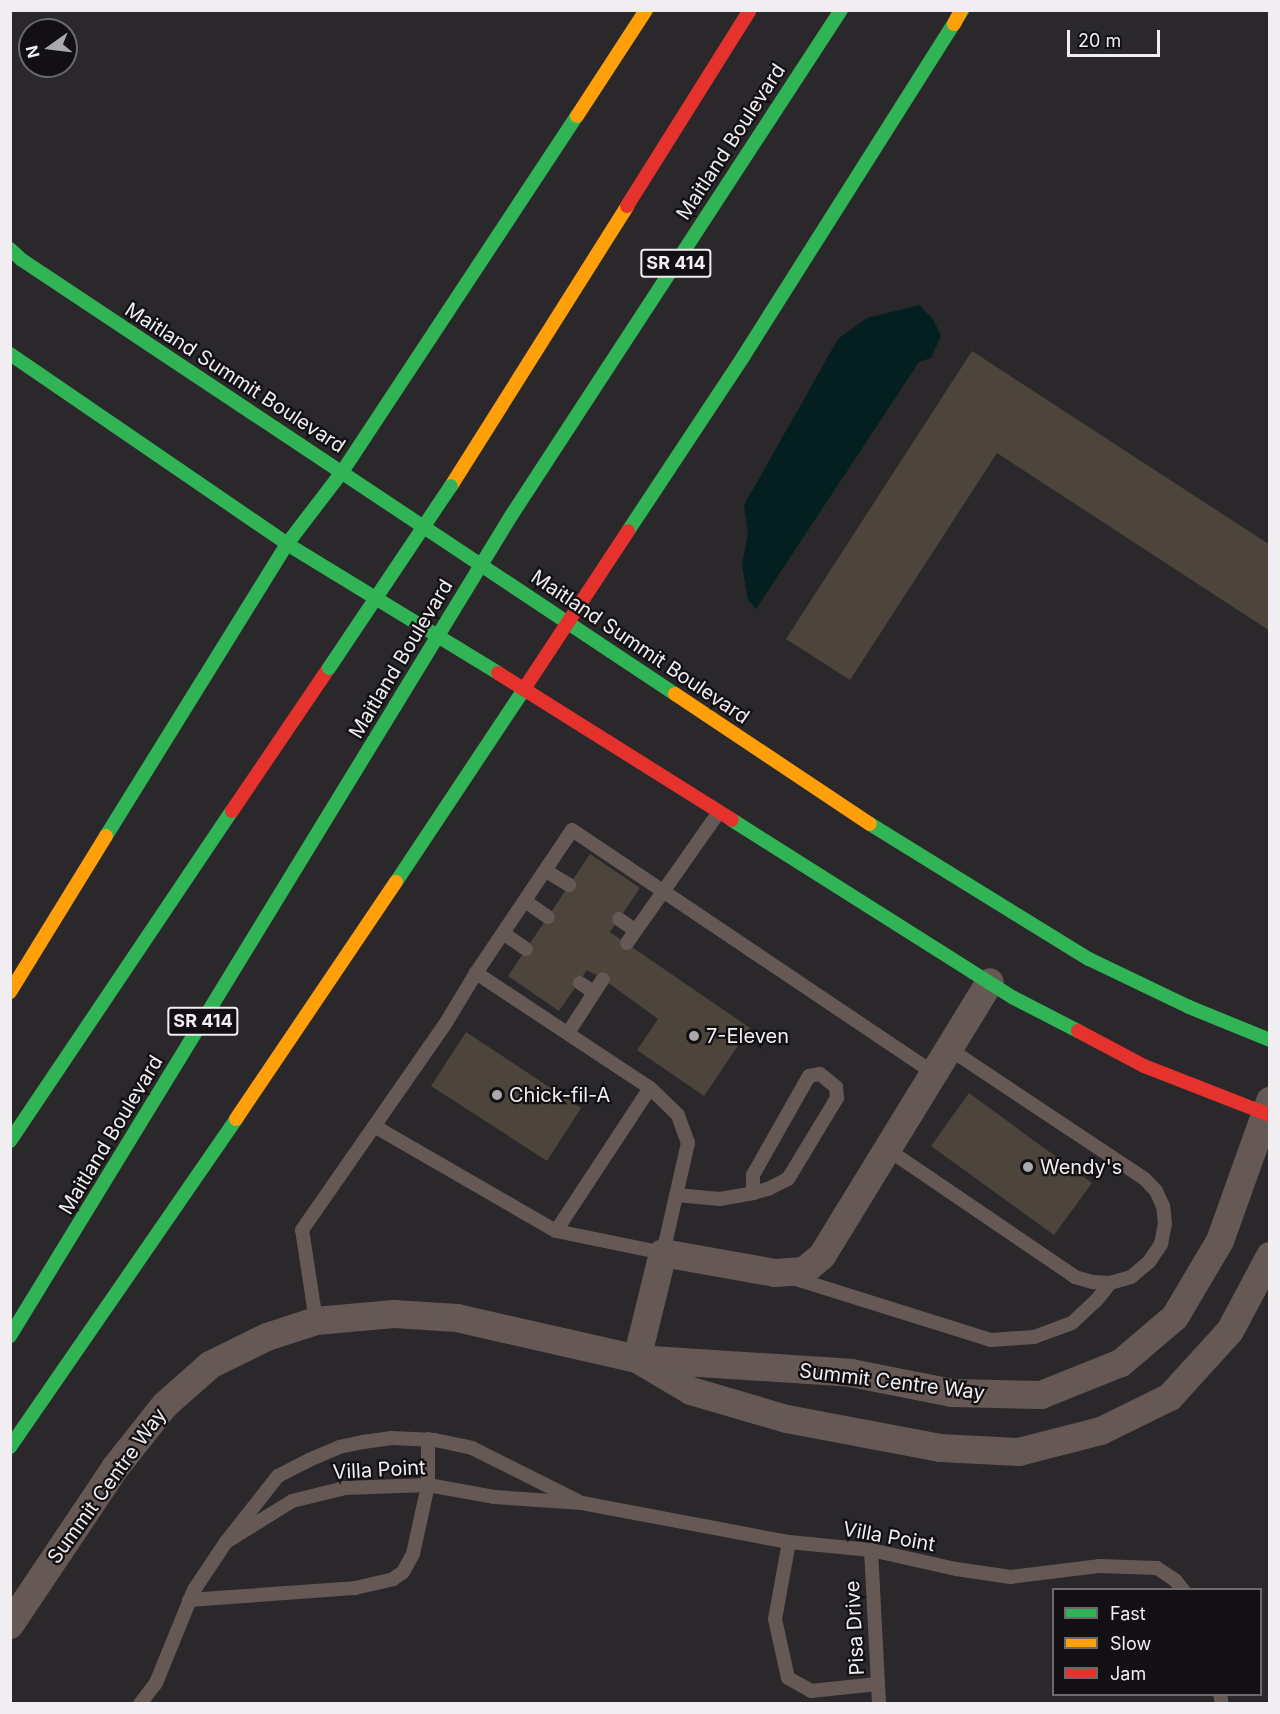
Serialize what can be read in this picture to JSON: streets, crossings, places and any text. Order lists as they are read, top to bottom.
{
  "streets": {
    "main road": ["Maitland Boulevard", "SR 414", "Maitland Summit Boulevard"],
    "street": ["Summit Centre Way"],
    "lane": ["Villa Point", "Pisa Drive"]
  },
  "crossings": [
    ["Villa Point", "Pisa Drive"]
  ],
  "places": ["7-Eleven", "Chick-fil-A", "Wendy's"],
  "legend": ["Fast", "Slow", "Jam"],
  "scale_bar": "20 m",
  "north": "left"
}
